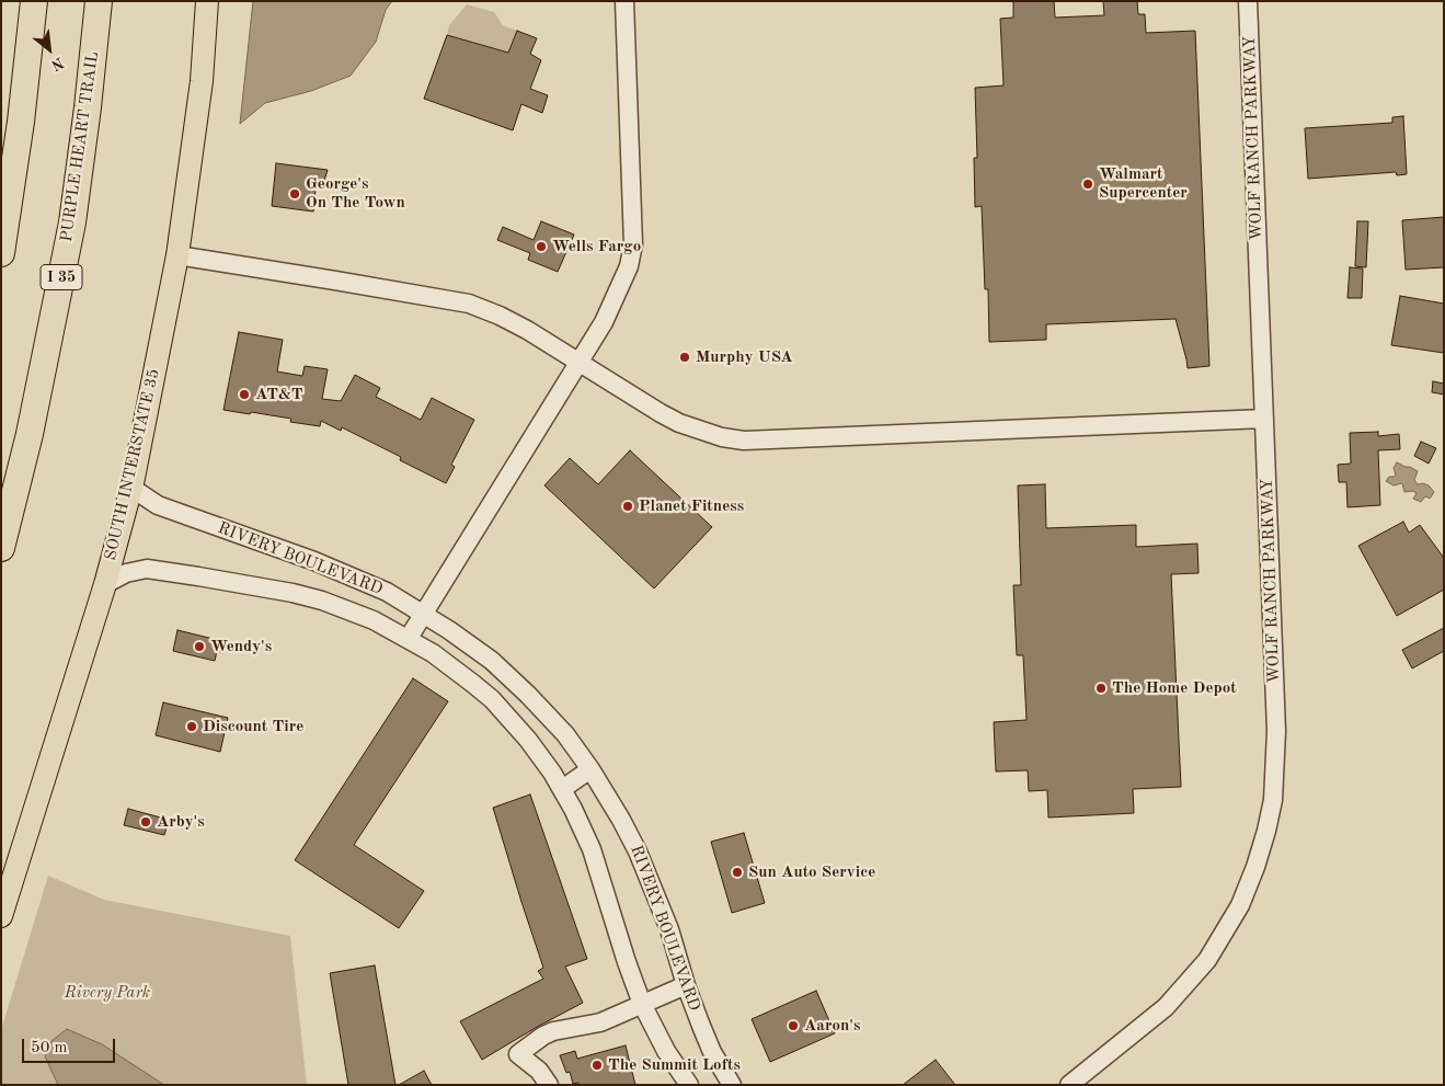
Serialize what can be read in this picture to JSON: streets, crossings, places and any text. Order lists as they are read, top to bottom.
{
  "streets": {
    "highway": ["PURPLE HEART TRAIL", "I 35"],
    "main road": ["SOUTH INTERSTATE 35"],
    "street": ["WOLF RANCH PARKWAY", "RIVERY BOULEVARD"]
  },
  "crossings": [
    ["SOUTH INTERSTATE 35", "RIVERY BOULEVARD"]
  ],
  "parks": ["Rivery Park"],
  "places": [
    "Walmart Supercenter",
    "George's On The Town",
    "Wells Fargo",
    "Murphy USA",
    "AT&T",
    "Planet Fitness",
    "Wendy's",
    "The Home Depot",
    "Discount Tire",
    "Arby's",
    "Sun Auto Service",
    "Aaron's",
    "The Summit Lofts"
  ],
  "scale_bar": "50 m",
  "north": "bottom right"
}
